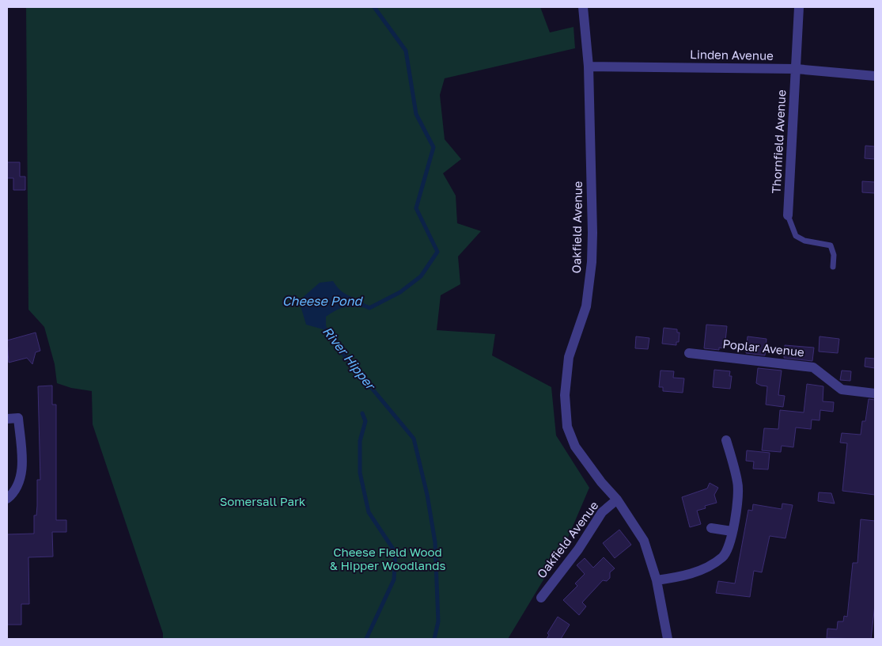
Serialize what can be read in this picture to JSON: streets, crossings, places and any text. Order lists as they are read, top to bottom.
{
  "streets": {
    "street": [
      "Linden Avenue",
      "Thornfield Avenue",
      "Oakfield Avenue",
      "Poplar Avenue"
    ]
  },
  "crossings": [
    ["Linden Avenue", "Thornfield Avenue"],
    ["Linden Avenue", "Oakfield Avenue"]
  ],
  "water": ["Cheese Pond", "River Hipper"],
  "parks": ["Somersall Park", "Cheese Field Wood & Hipper Woodlands"]
}
